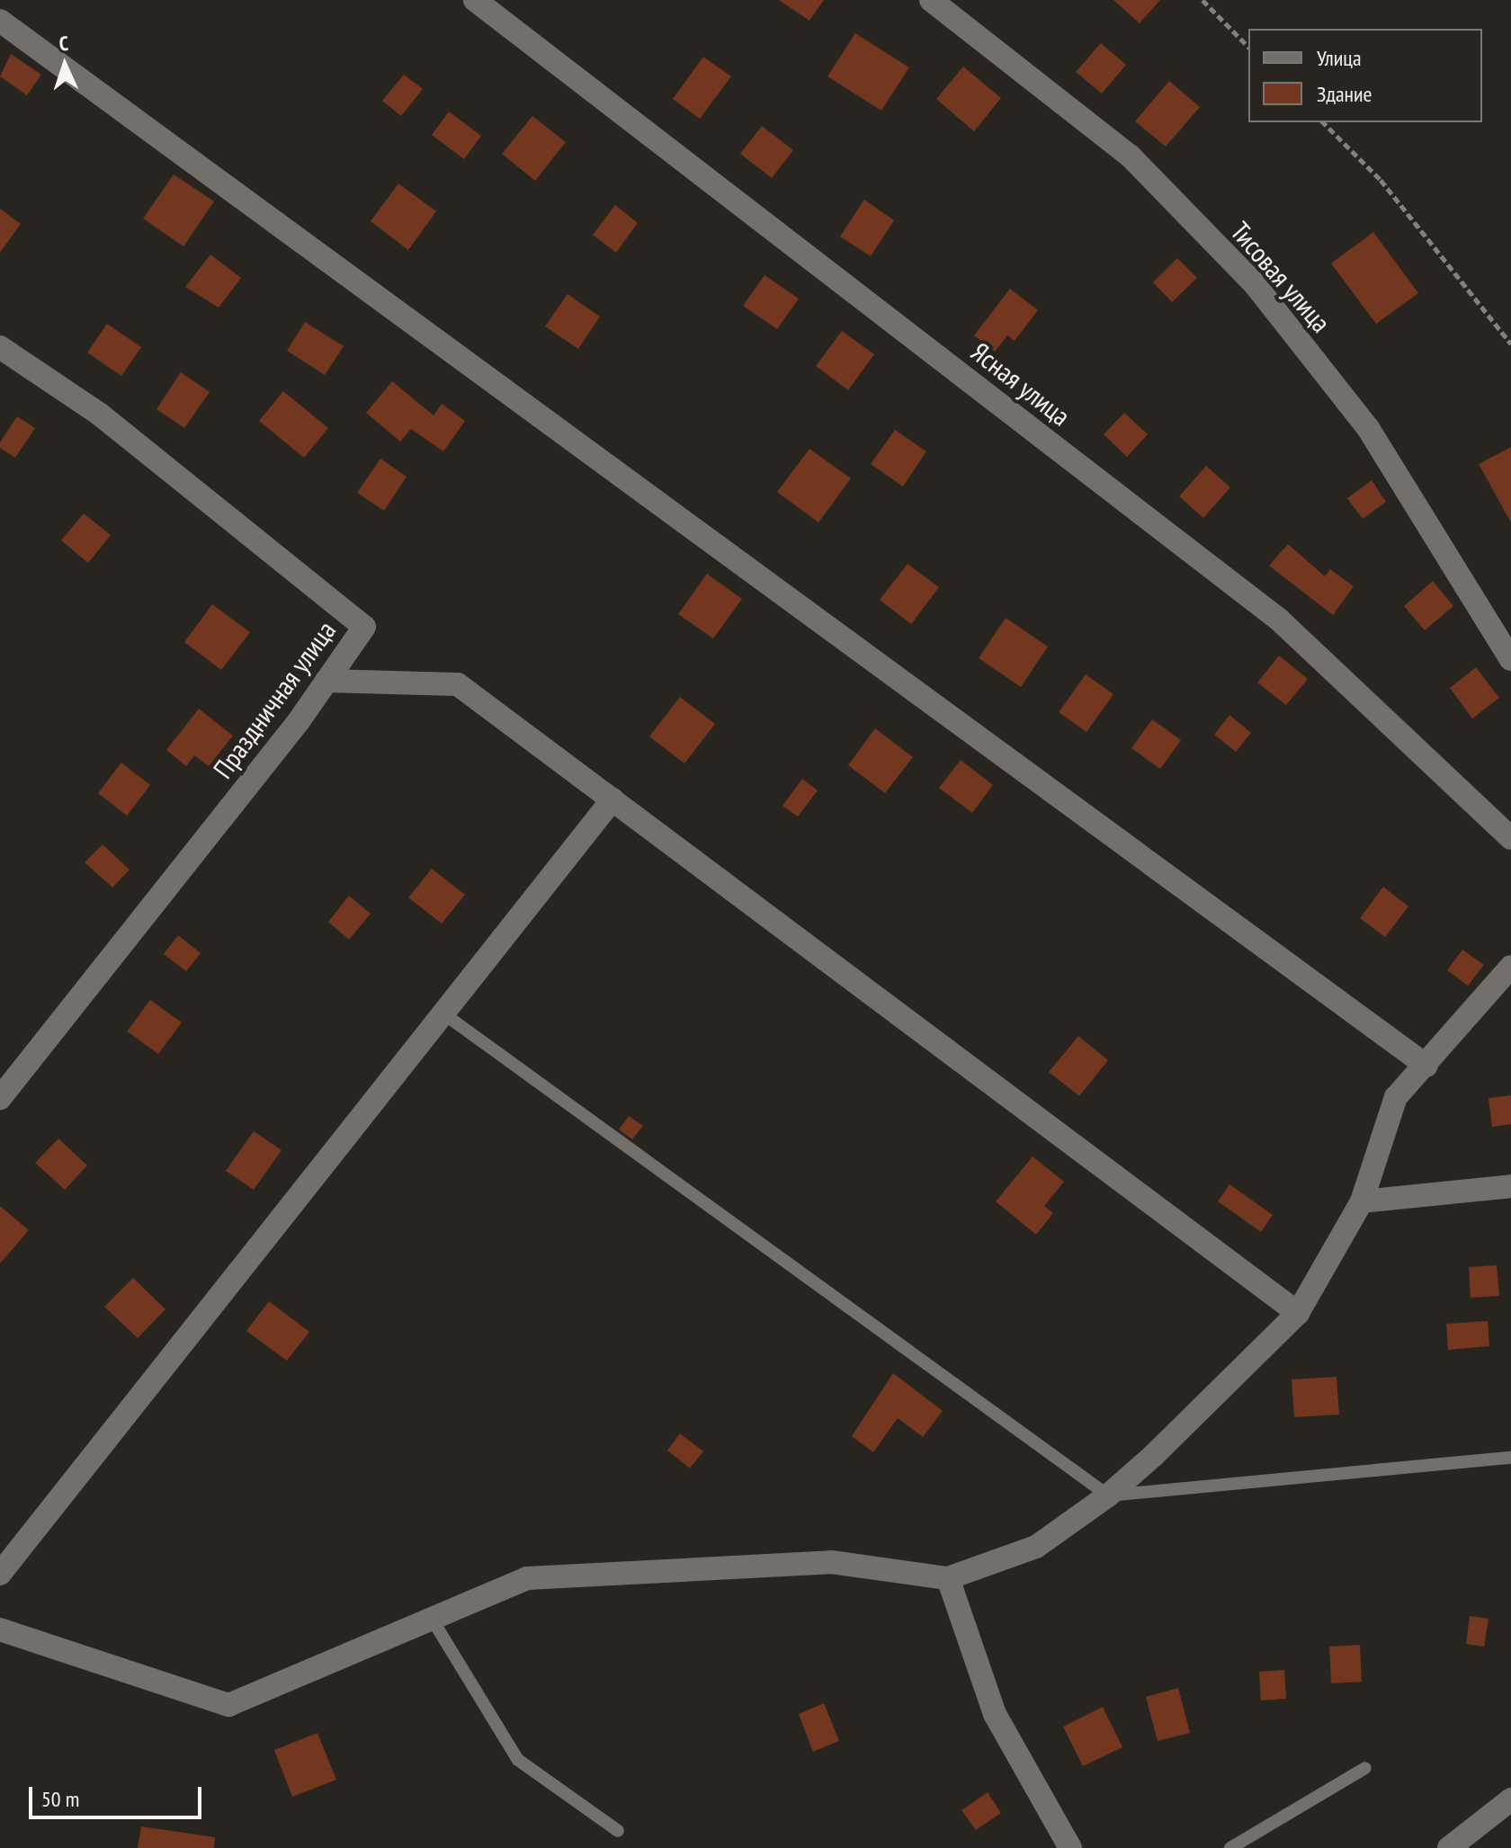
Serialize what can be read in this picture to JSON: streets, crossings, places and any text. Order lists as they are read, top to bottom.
{
  "streets": {
    "street": ["Тисовая улица", "Ясная улица", "Праздничная улица"]
  },
  "legend": ["Улица", "Здание"],
  "scale_bar": "50 m",
  "north": "top"
}
